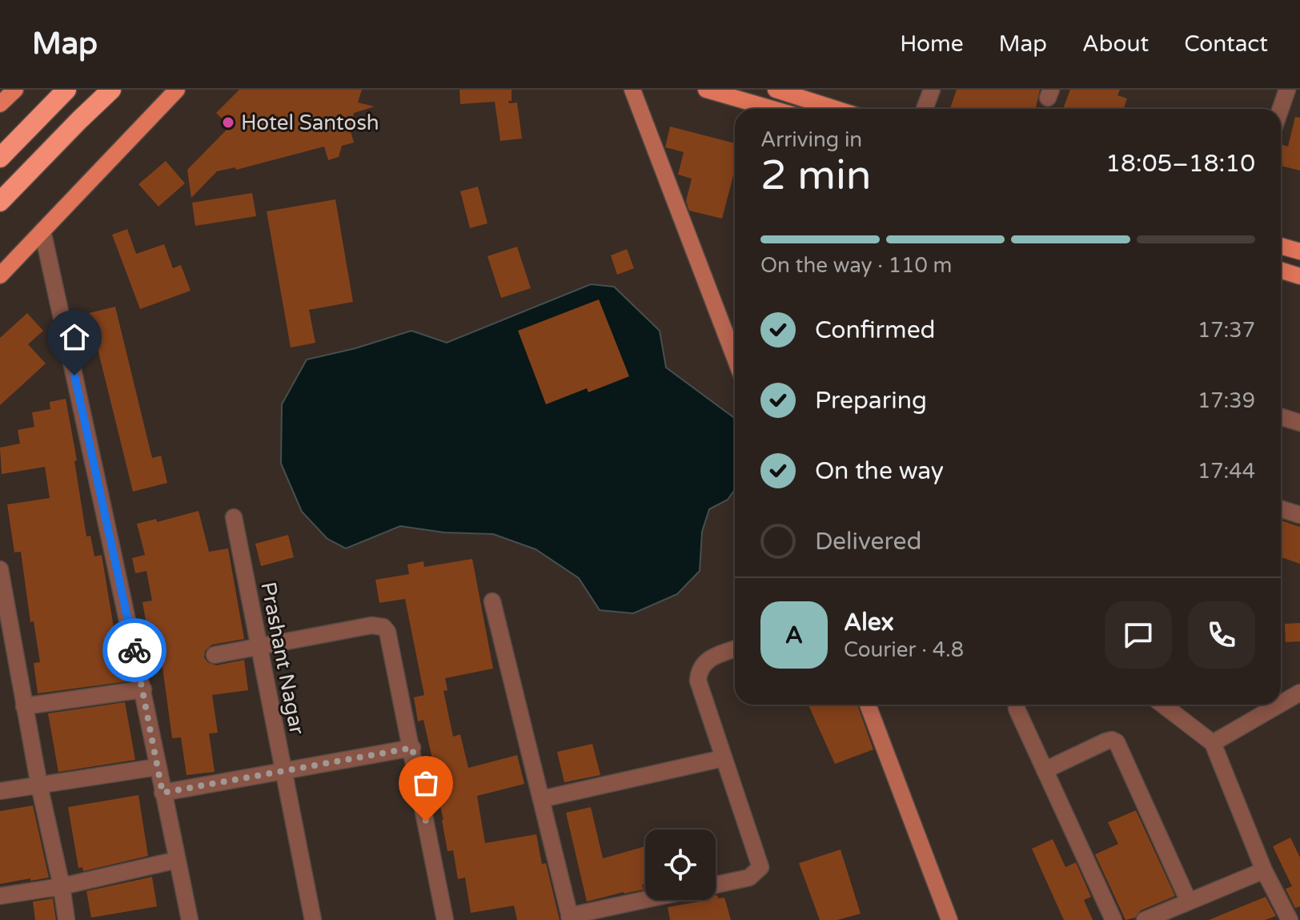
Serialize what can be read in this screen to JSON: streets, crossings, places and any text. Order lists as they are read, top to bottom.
{
  "streets": {
    "street": ["Prashant Nagar"]
  },
  "places": ["Hotel Santosh"],
  "page": {
    "header": "Map",
    "nav": [
      "Home",
      "Map",
      "About",
      "Contact"
    ],
    "heading": ["2 min", "Arriving in", "18:05–18:10"],
    "panel": ["Alex", "Courier · 4.8"],
    "bar": "On the way · 110 m",
    "list": [
      ["Confirmed", "17:37"],
      ["Preparing", "17:39"],
      ["On the way", "17:44"],
      "Delivered"
    ],
    "round": "A"
  }
}
